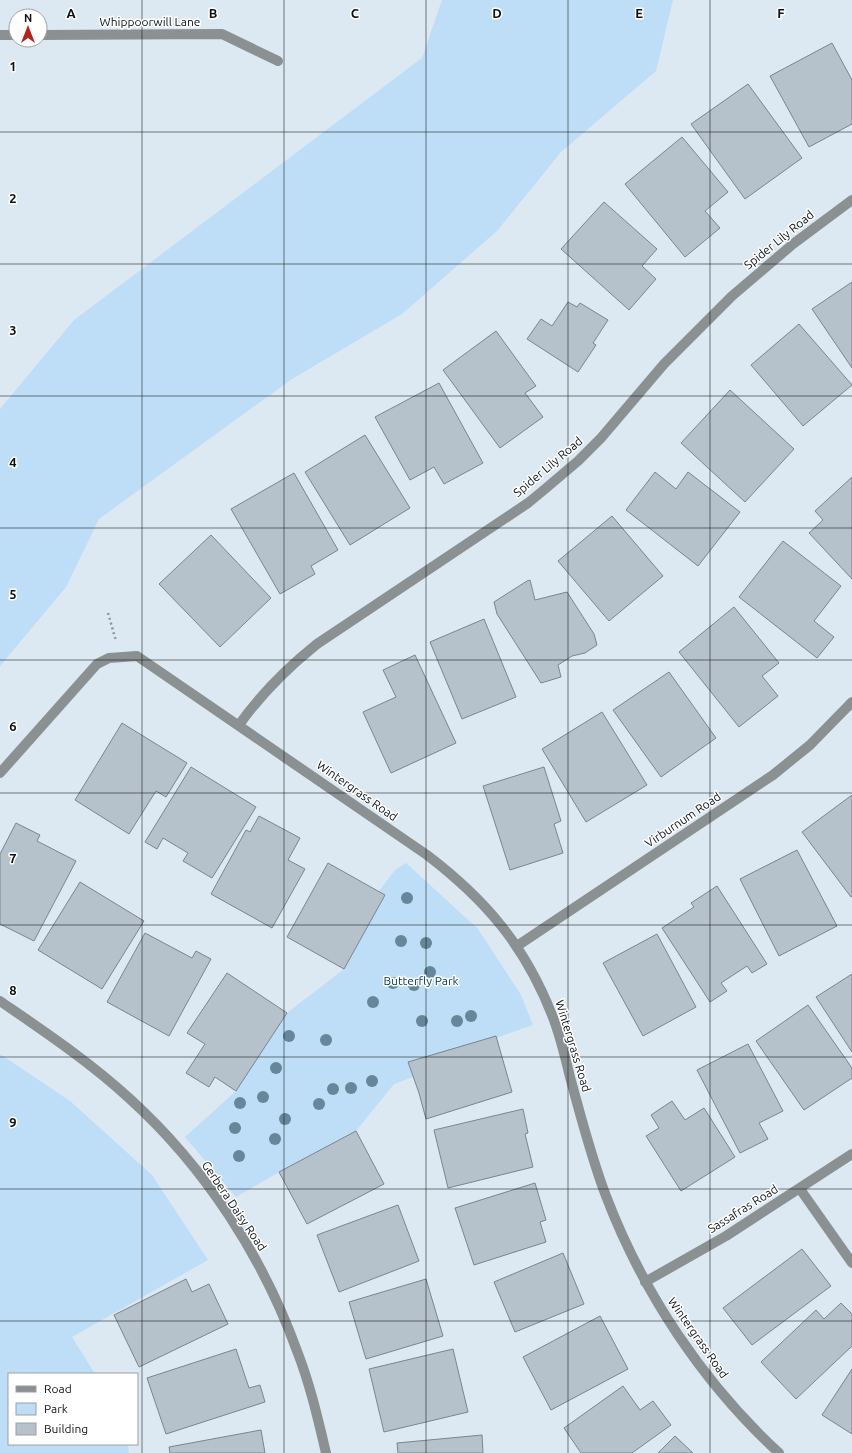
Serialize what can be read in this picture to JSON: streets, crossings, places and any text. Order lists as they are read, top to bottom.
{
  "streets": {
    "street": [
      "Whippoorwill Lane",
      "Spider Lily Road",
      "Wintergrass Road",
      "Virburnum Road",
      "Gerbera Daisy Road",
      "Sassafras Road"
    ]
  },
  "crossings": [
    ["Spider Lily Road", "Wintergrass Road"],
    ["Wintergrass Road", "Virburnum Road"],
    ["Wintergrass Road", "Sassafras Road"]
  ],
  "parks": ["Butterfly Park"],
  "legend": ["Road", "Park", "Building"],
  "north": "top",
  "grid": {
    "columns": [
      "A",
      "B",
      "C",
      "D",
      "E",
      "F"
    ],
    "rows": [
      "1",
      "2",
      "3",
      "4",
      "5",
      "6",
      "7",
      "8",
      "9"
    ]
  }
}
